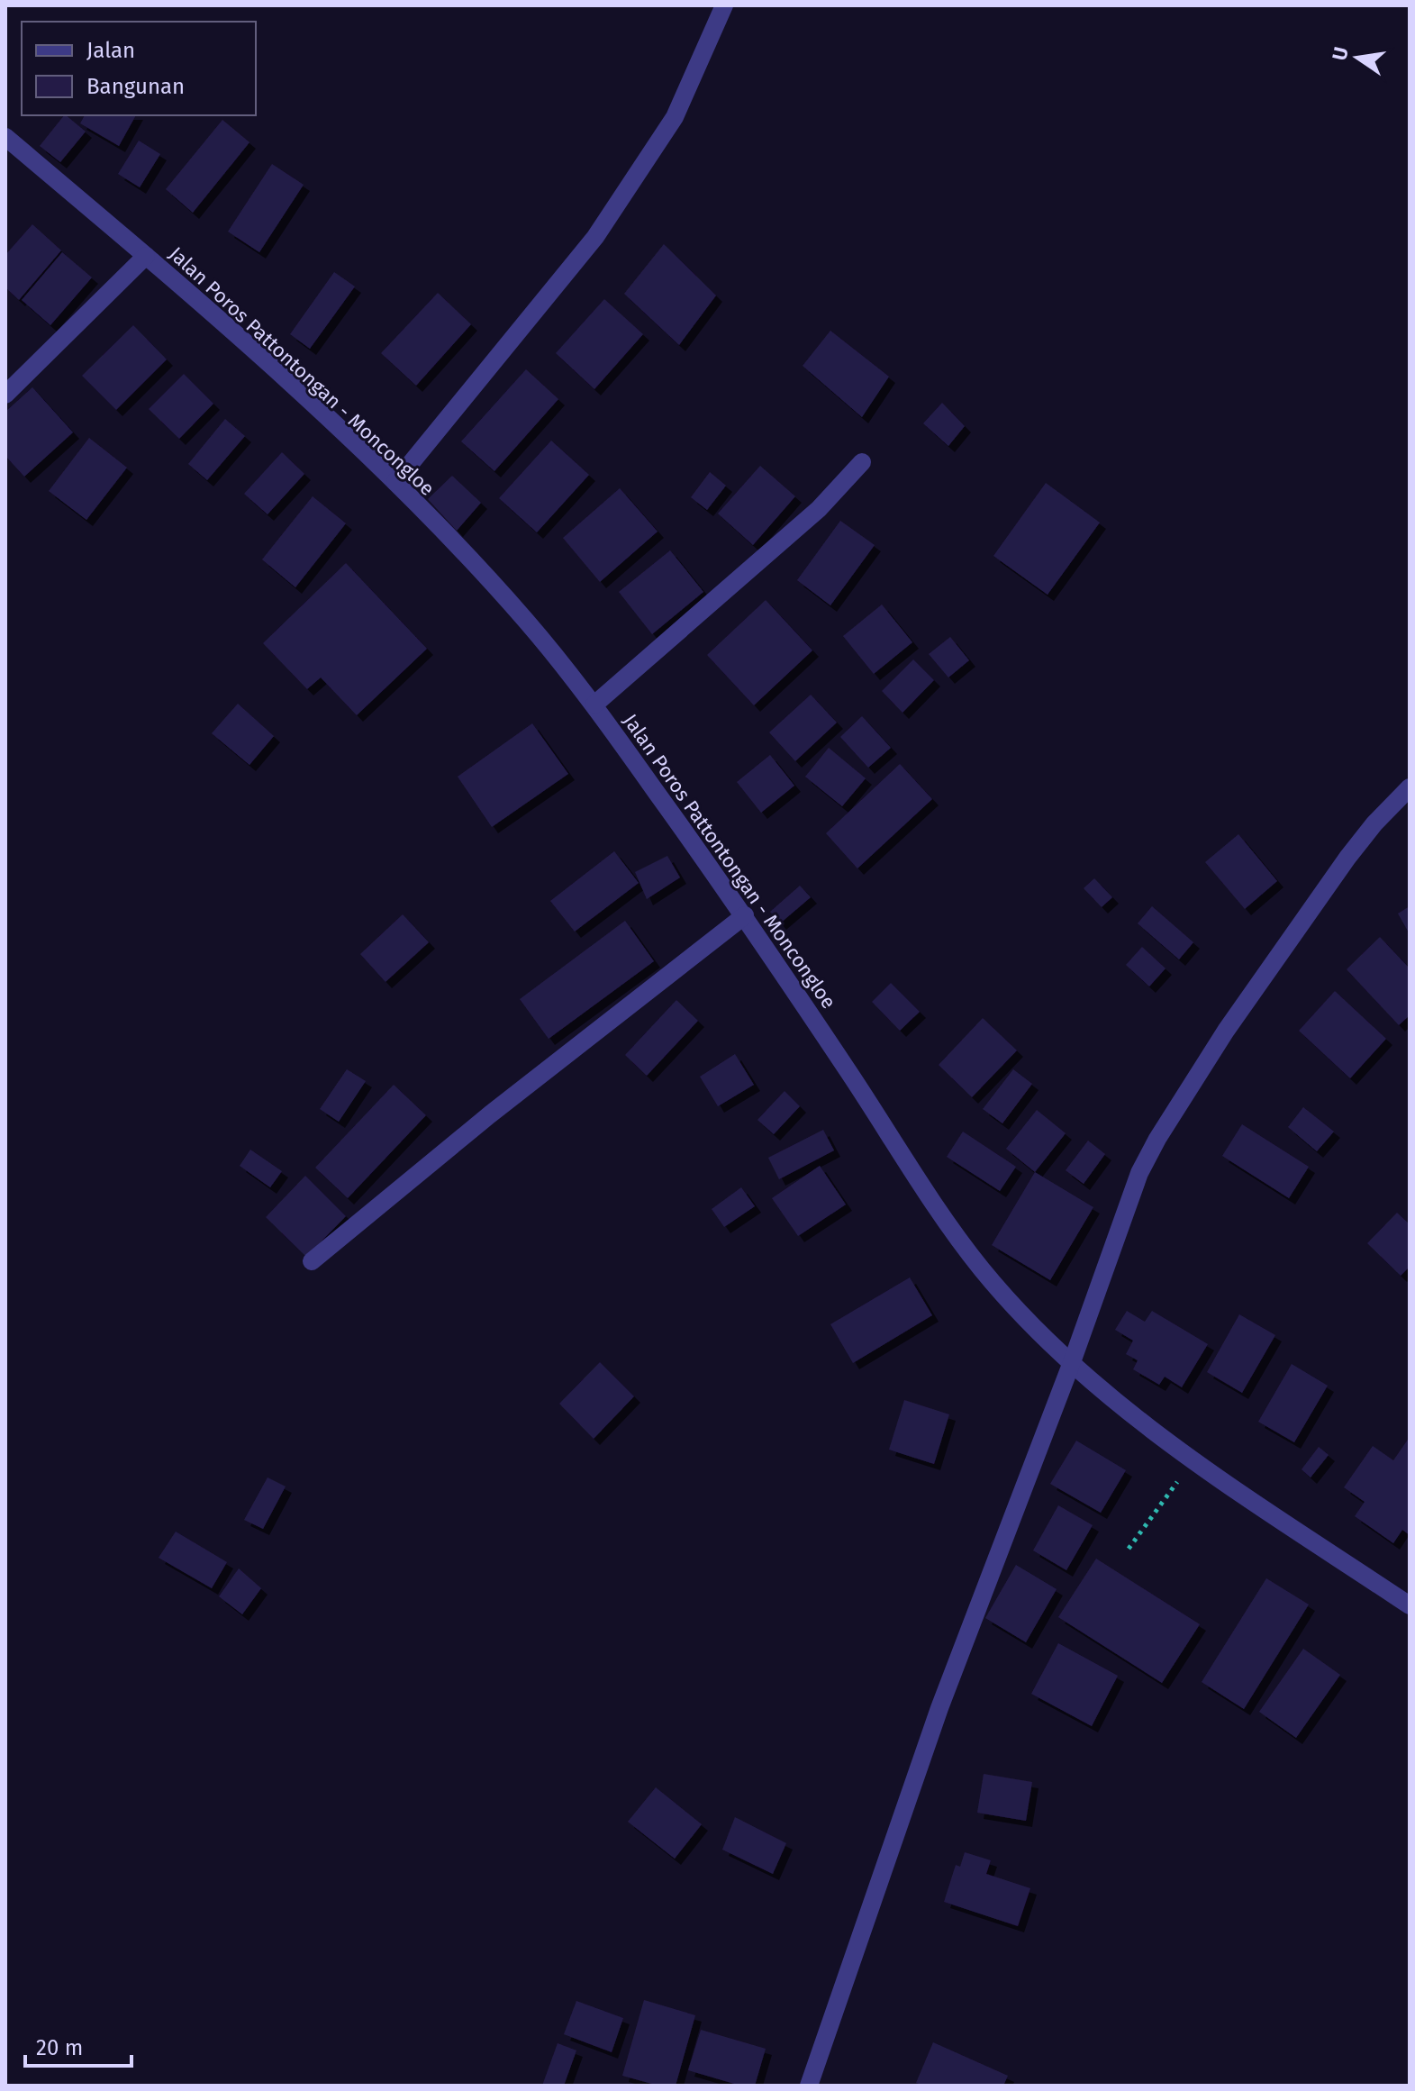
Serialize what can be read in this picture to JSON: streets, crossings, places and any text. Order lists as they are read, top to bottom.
{
  "streets": {
    "street": ["Jalan Poros Pattontongan - Moncongloe"]
  },
  "legend": ["Jalan", "Bangunan"],
  "scale_bar": "20 m",
  "north": "left"
}
